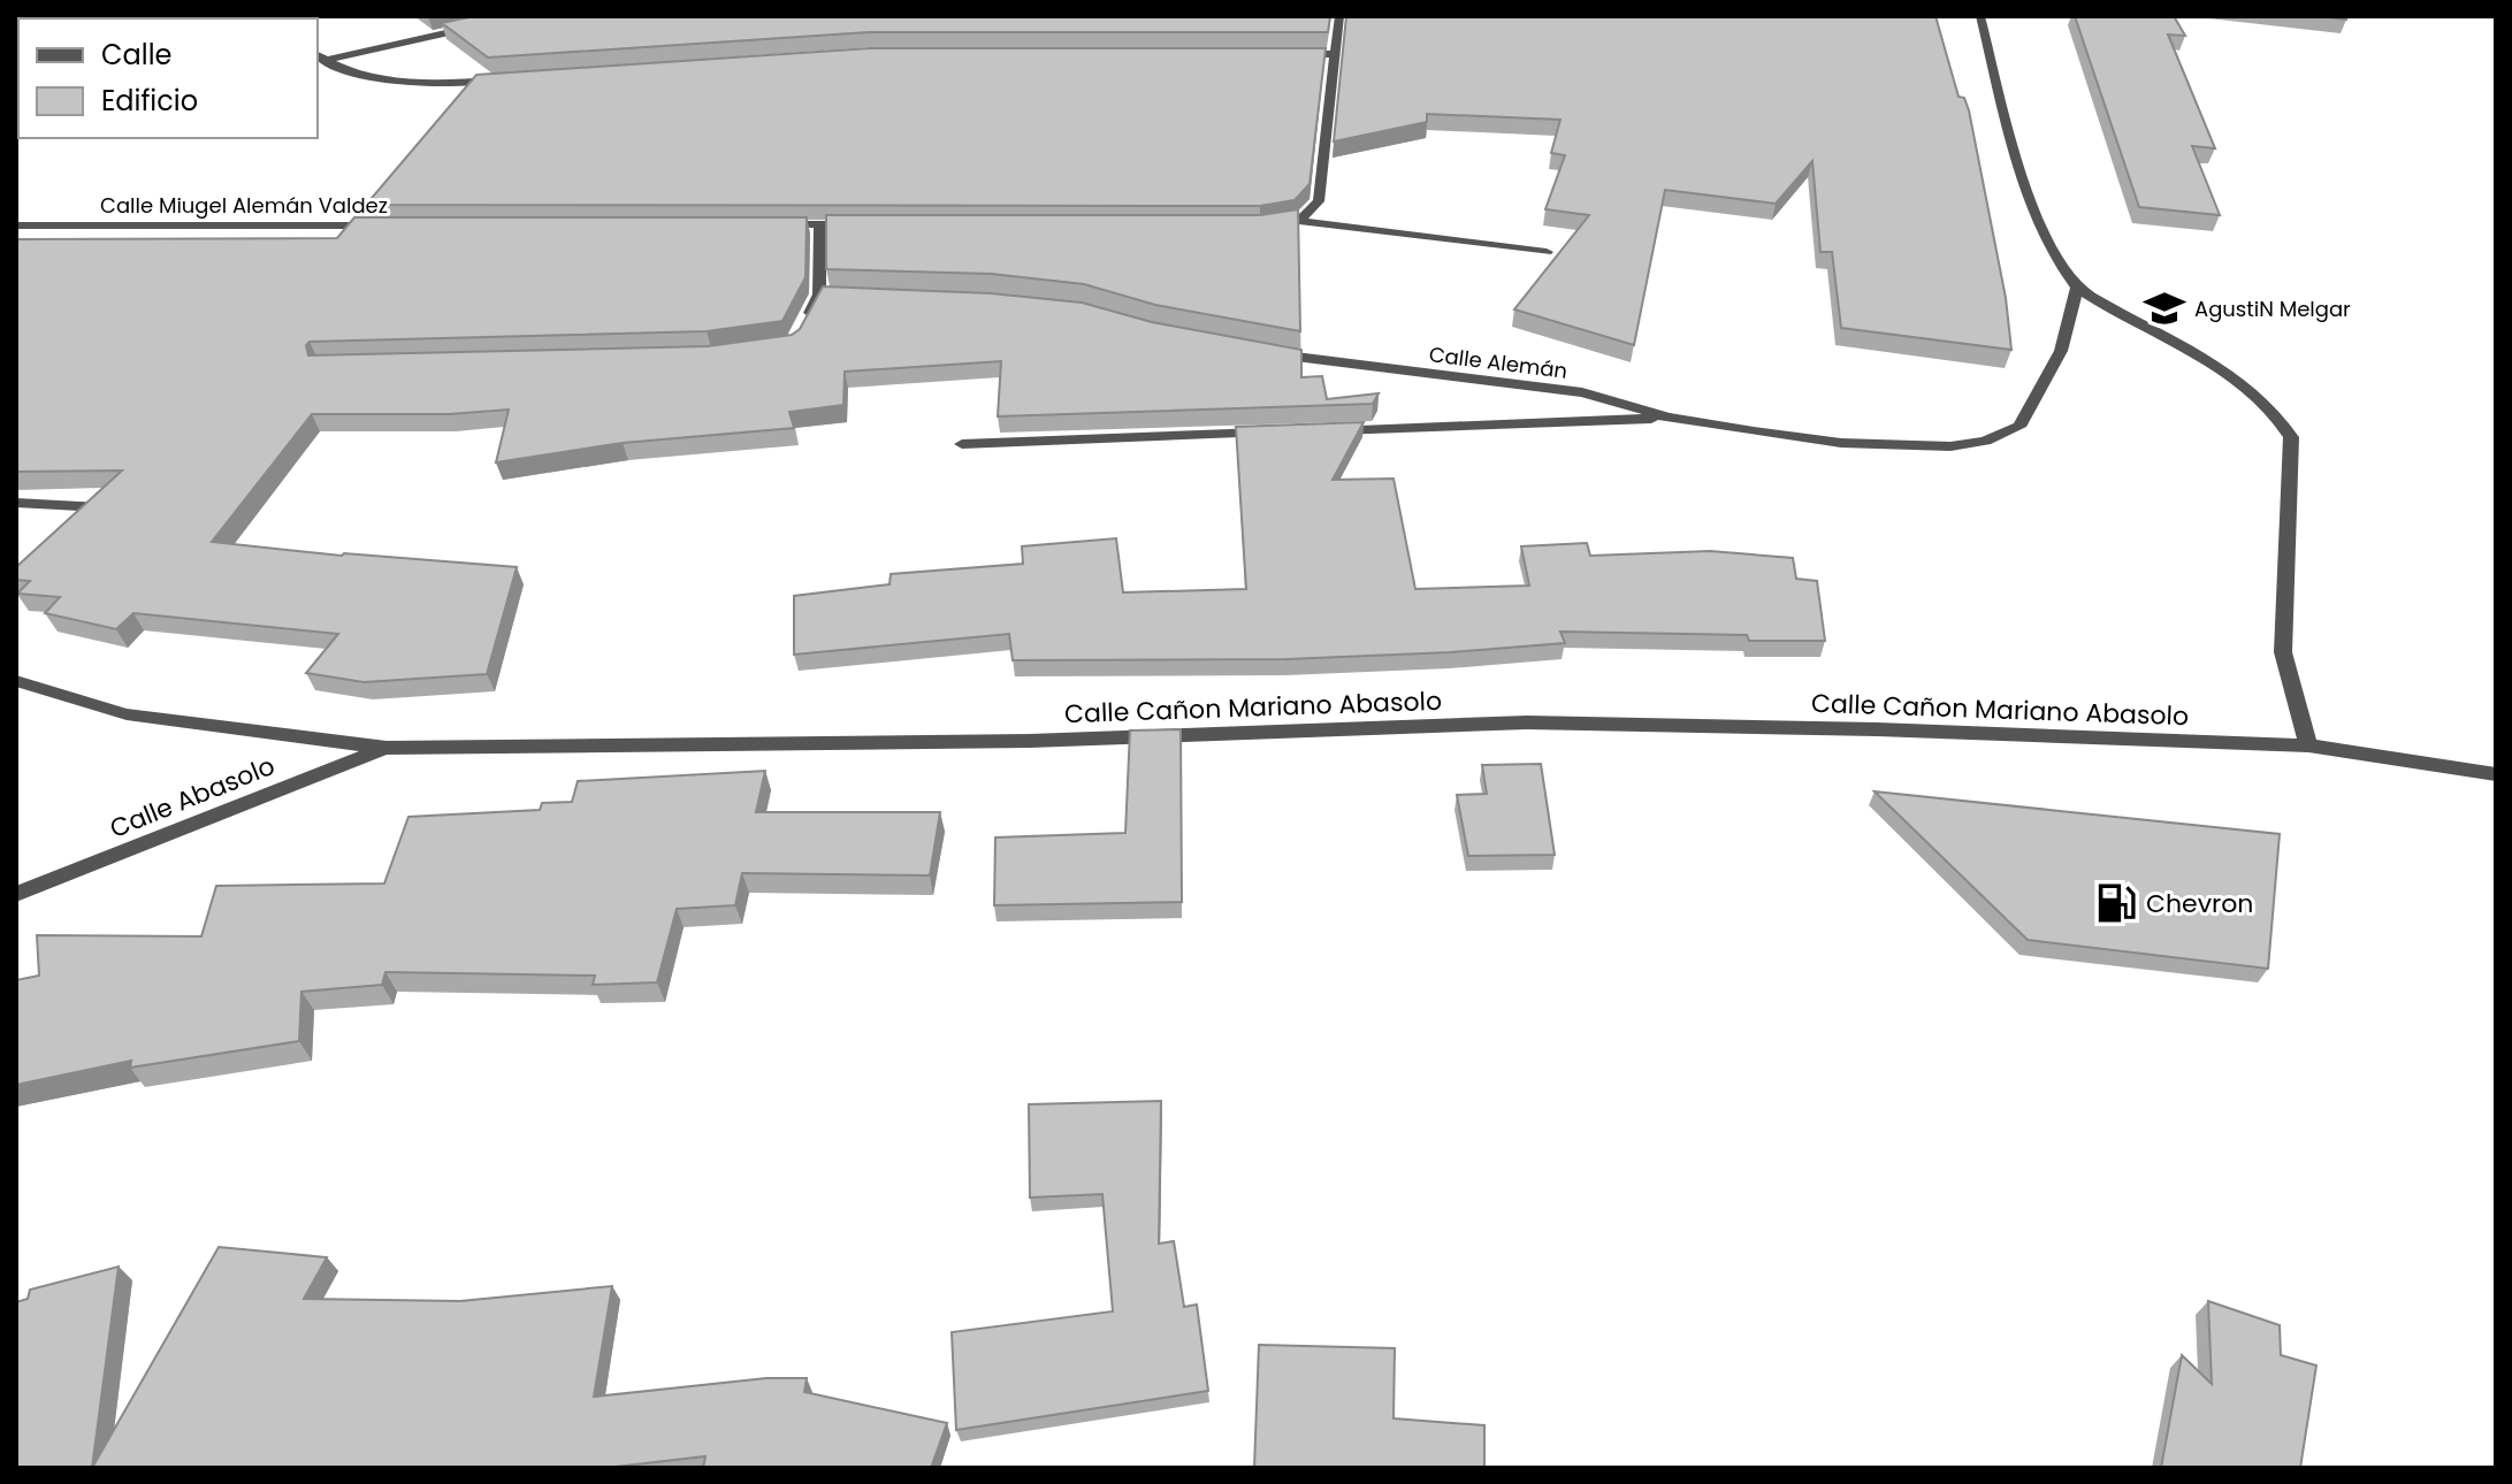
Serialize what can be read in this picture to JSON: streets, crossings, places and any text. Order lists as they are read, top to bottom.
{
  "streets": {
    "street": [
      "Calle Miugel Alemán Valdez",
      "Calle Alemán",
      "Calle Cañon Mariano Abasolo",
      "Calle Abasolo"
    ]
  },
  "crossings": [
    ["Calle Cañon Mariano Abasolo", "Calle Abasolo"]
  ],
  "places": {
    "school or university": ["AgustiN Melgar"],
    "fuel station": ["Chevron"]
  },
  "legend": ["Calle", "Edificio"]
}
